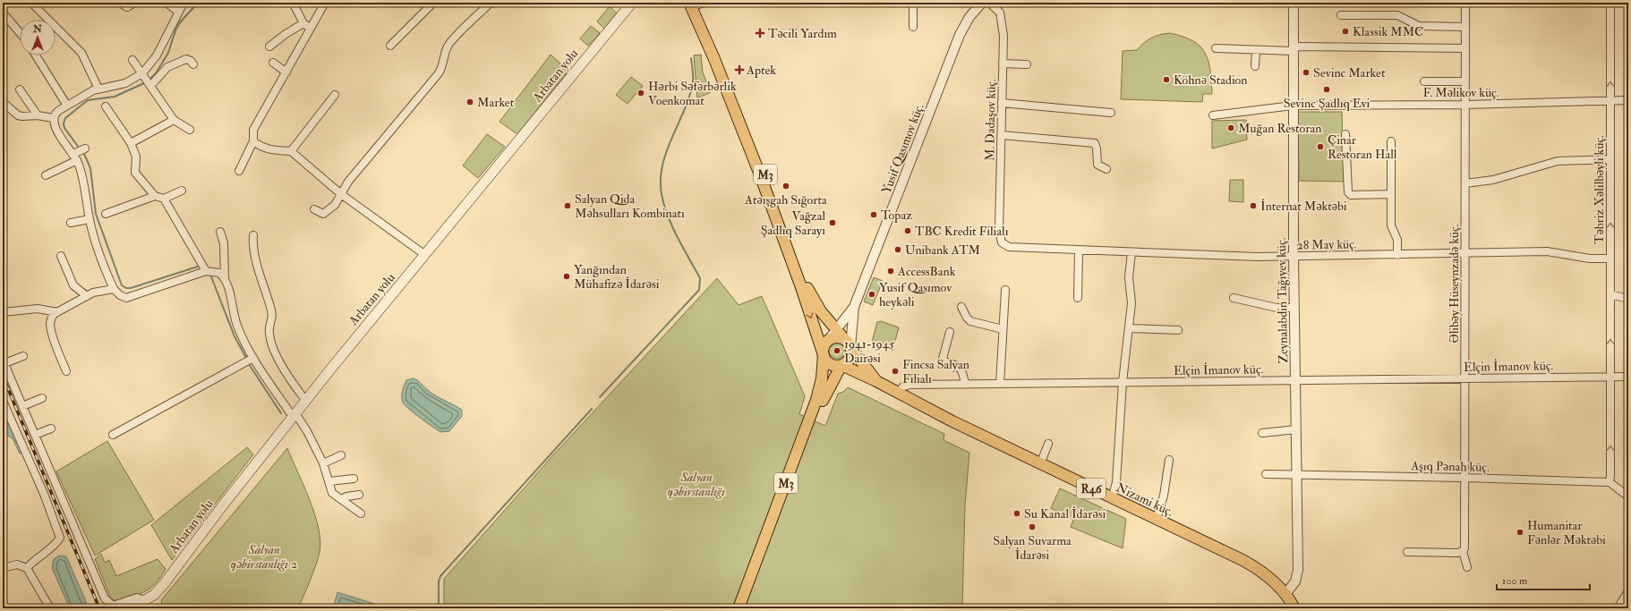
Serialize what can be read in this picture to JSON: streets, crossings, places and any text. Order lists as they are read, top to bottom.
{
  "streets": {
    "main road": [
      "Arbatan yolu",
      "M3",
      "R46",
      "Nizami küç."
    ],
    "street": [
      "F. Məlikov küç.",
      "M. Dadaşov küç.",
      "Yusif Qasımov küç.",
      "Təbriz Xəlilbəyli küç.",
      "28 May küç.",
      "Əlibəy Hüseynzadə küç.",
      "Zeynalabdin Tağıyev küç.",
      "Elçin İmanov küç.",
      "Aşıq Pənah küç."
    ]
  },
  "crossings": [
    ["F. Məlikov küç.", "Təbriz Xəlilbəyli küç."],
    ["F. Məlikov küç.", "Əlibəy Hüseynzadə küç."],
    ["F. Məlikov küç.", "Zeynalabdin Tağıyev küç."],
    ["M. Dadaşov küç.", "28 May küç."],
    ["M3", "Nizami küç."],
    ["Təbriz Xəlilbəyli küç.", "28 May küç."],
    ["Təbriz Xəlilbəyli küç.", "Elçin İmanov küç."],
    ["Təbriz Xəlilbəyli küç.", "Aşıq Pənah küç."],
    ["28 May küç.", "Əlibəy Hüseynzadə küç."],
    ["28 May küç.", "Zeynalabdin Tağıyev küç."],
    ["Əlibəy Hüseynzadə küç.", "Elçin İmanov küç."],
    ["Əlibəy Hüseynzadə küç.", "Aşıq Pənah küç."],
    ["Zeynalabdin Tağıyev küç.", "Elçin İmanov küç."],
    ["Zeynalabdin Tağıyev küç.", "Aşıq Pənah küç."],
    ["Zeynalabdin Tağıyev küç.", "Nizami küç."],
    ["Elçin İmanov küç.", "Nizami küç."]
  ],
  "one_way": ["Təbriz Xəlilbəyli küç."],
  "parks": ["Salyan qəbirstanlığı", "Salyan qəbirstanlığı 2"],
  "places": {
    "other": [
      "Klassik MMC",
      "Sevinc Market",
      "Köhnə Stadion",
      "Sevinc Şadlıq Evi",
      "Hərbi Səfərbərlik Voenkomat",
      "Market",
      "Muğan Restoran",
      "Çinar Restoran Hall",
      "Atəışgah Sığorta",
      "Salyan Qida Məhsulları Kombinatı",
      "İnternat Məktəbi",
      "Topaz",
      "Vağzal Şadlıq Sarayı",
      "TBC Kredit Filialı",
      "Unibank ATM",
      "AccessBank",
      "Yanğından Mühafizə İdarəsi",
      "Yusif Qasımov heykəli",
      "1941-1945 Dairəsi",
      "Fincsa Salyan Filialı",
      "Su Kanal İdarəsi",
      "Salyan Suvarma İdarəsi",
      "Humanitar Fənlər Məktəbi"
    ],
    "health": ["Təcili Yardım", "Aptek"]
  },
  "scale_bar": "100 m",
  "north": "top"
}
